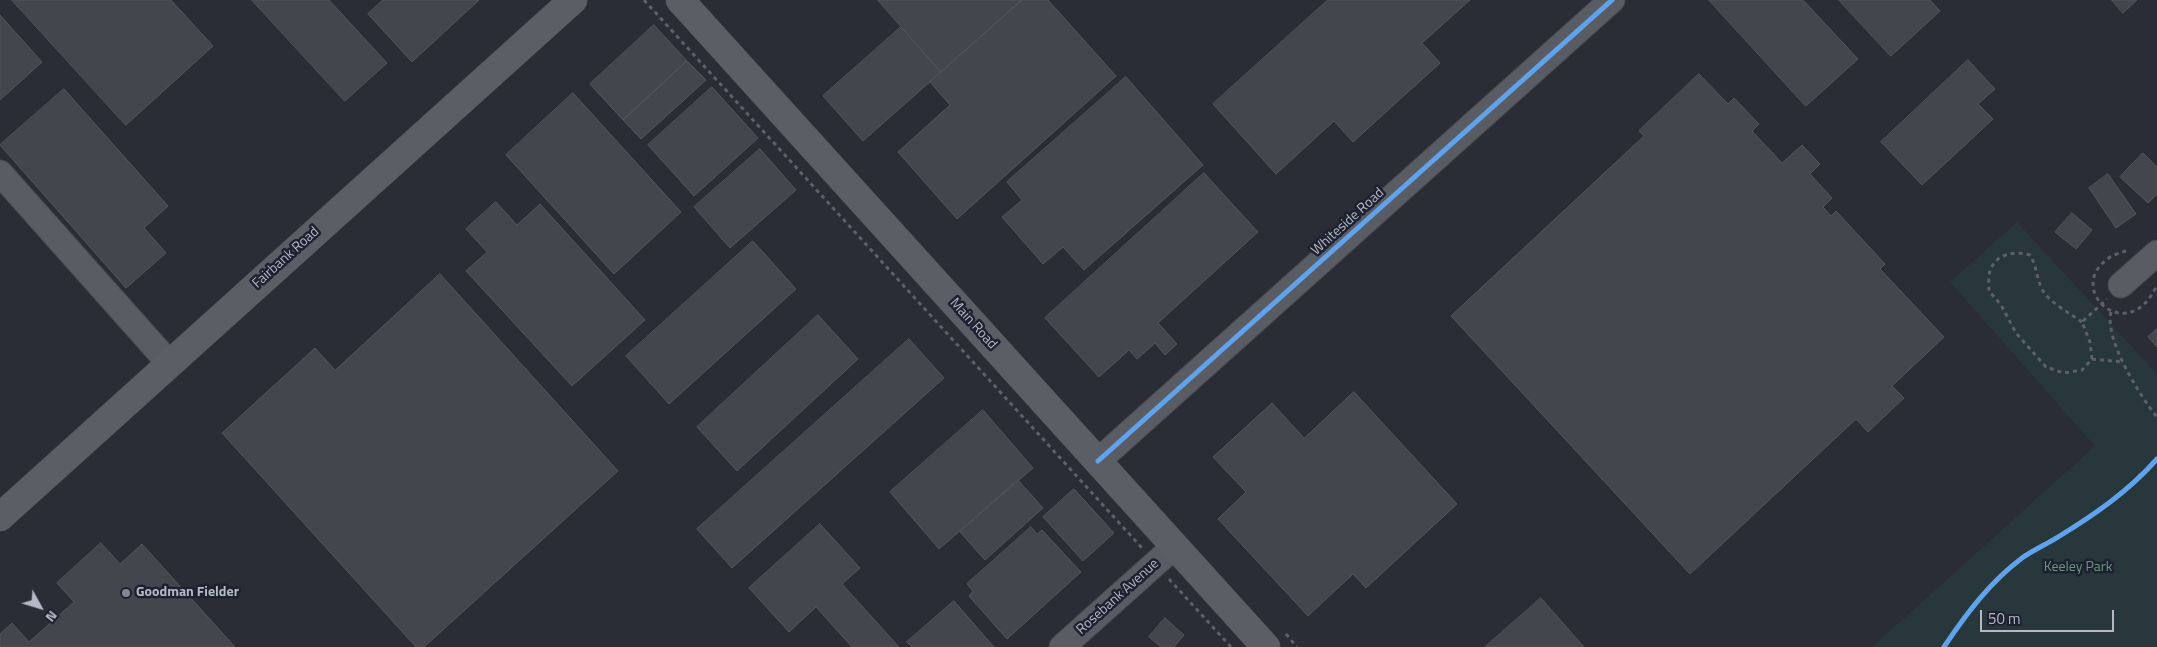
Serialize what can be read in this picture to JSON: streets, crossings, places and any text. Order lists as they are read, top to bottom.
{
  "streets": {
    "main road": ["Fairbank Road", "Main Road"],
    "street": ["Whiteside Road", "Rosebank Avenue"]
  },
  "crossings": [
    ["Whiteside Road", "Main Road"],
    ["Main Road", "Rosebank Avenue"]
  ],
  "parks": ["Keeley Park"],
  "places": ["Goodman Fielder"],
  "scale_bar": "50 m",
  "north": "bottom right"
}
